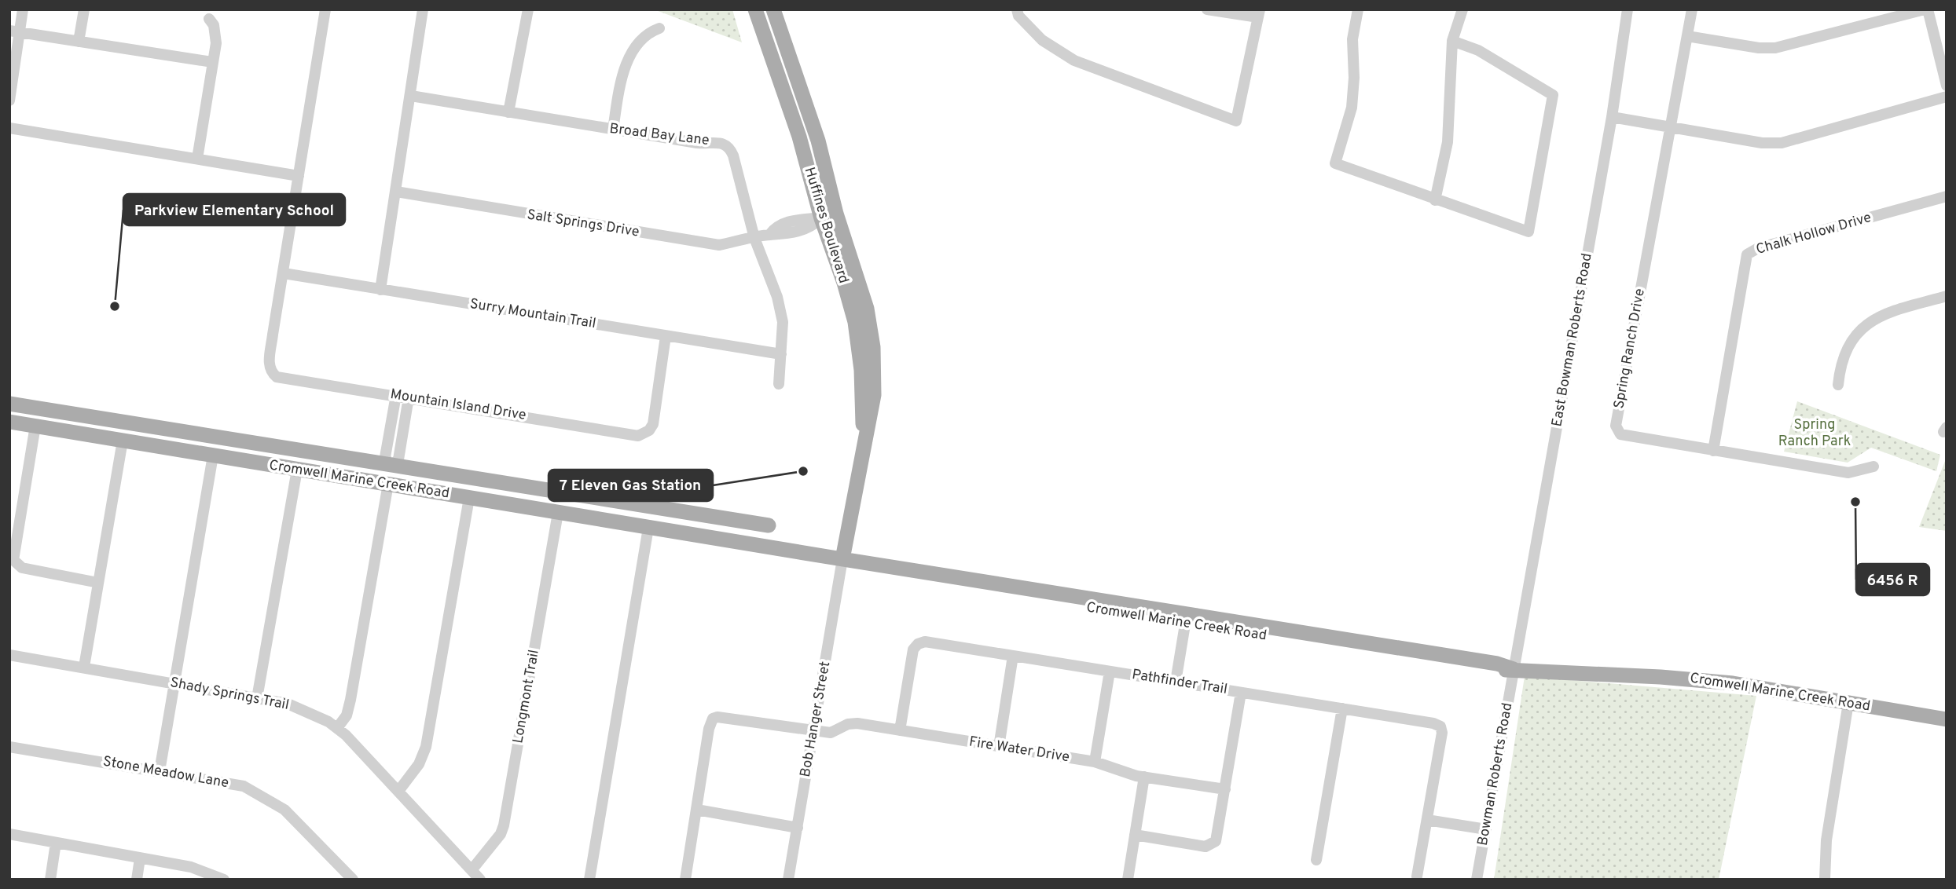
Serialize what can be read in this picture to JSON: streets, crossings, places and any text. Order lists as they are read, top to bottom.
{
  "streets": {
    "main road": ["Huffines Boulevard", "Cromwell Marine Creek Road"],
    "street": [
      "Broad Bay Lane",
      "Salt Springs Drive",
      "Chalk Hollow Drive",
      "Surry Mountain Trail",
      "East Bowman Roberts Road",
      "Spring Ranch Drive",
      "Mountain Island Drive",
      "Pathfinder Trail",
      "Shady Springs Trail",
      "Longmont Trail",
      "Bob Hanger Street",
      "Fire Water Drive",
      "Stone Meadow Lane",
      "Bowman Roberts Road"
    ]
  },
  "crossings": [
    ["Broad Bay Lane", "Salt Springs Drive"],
    ["Broad Bay Lane", "Surry Mountain Trail"],
    ["Salt Springs Drive", "Huffines Boulevard"],
    ["Huffines Boulevard", "Cromwell Marine Creek Road"],
    ["Huffines Boulevard", "Bob Hanger Street"],
    ["Chalk Hollow Drive", "Spring Ranch Drive"],
    ["Surry Mountain Trail", "Mountain Island Drive"],
    ["East Bowman Roberts Road", "Cromwell Marine Creek Road"],
    ["East Bowman Roberts Road", "Bowman Roberts Road"],
    ["Cromwell Marine Creek Road", "Longmont Trail"],
    ["Cromwell Marine Creek Road", "Bob Hanger Street"],
    ["Cromwell Marine Creek Road", "Bowman Roberts Road"],
    ["Pathfinder Trail", "Fire Water Drive"],
    ["Shady Springs Trail", "Longmont Trail"],
    ["Bob Hanger Street", "Fire Water Drive"]
  ],
  "parks": ["Spring Ranch Park"],
  "places": ["Parkview Elementary School", "7 Eleven Gas Station", "6456 R"]
}
